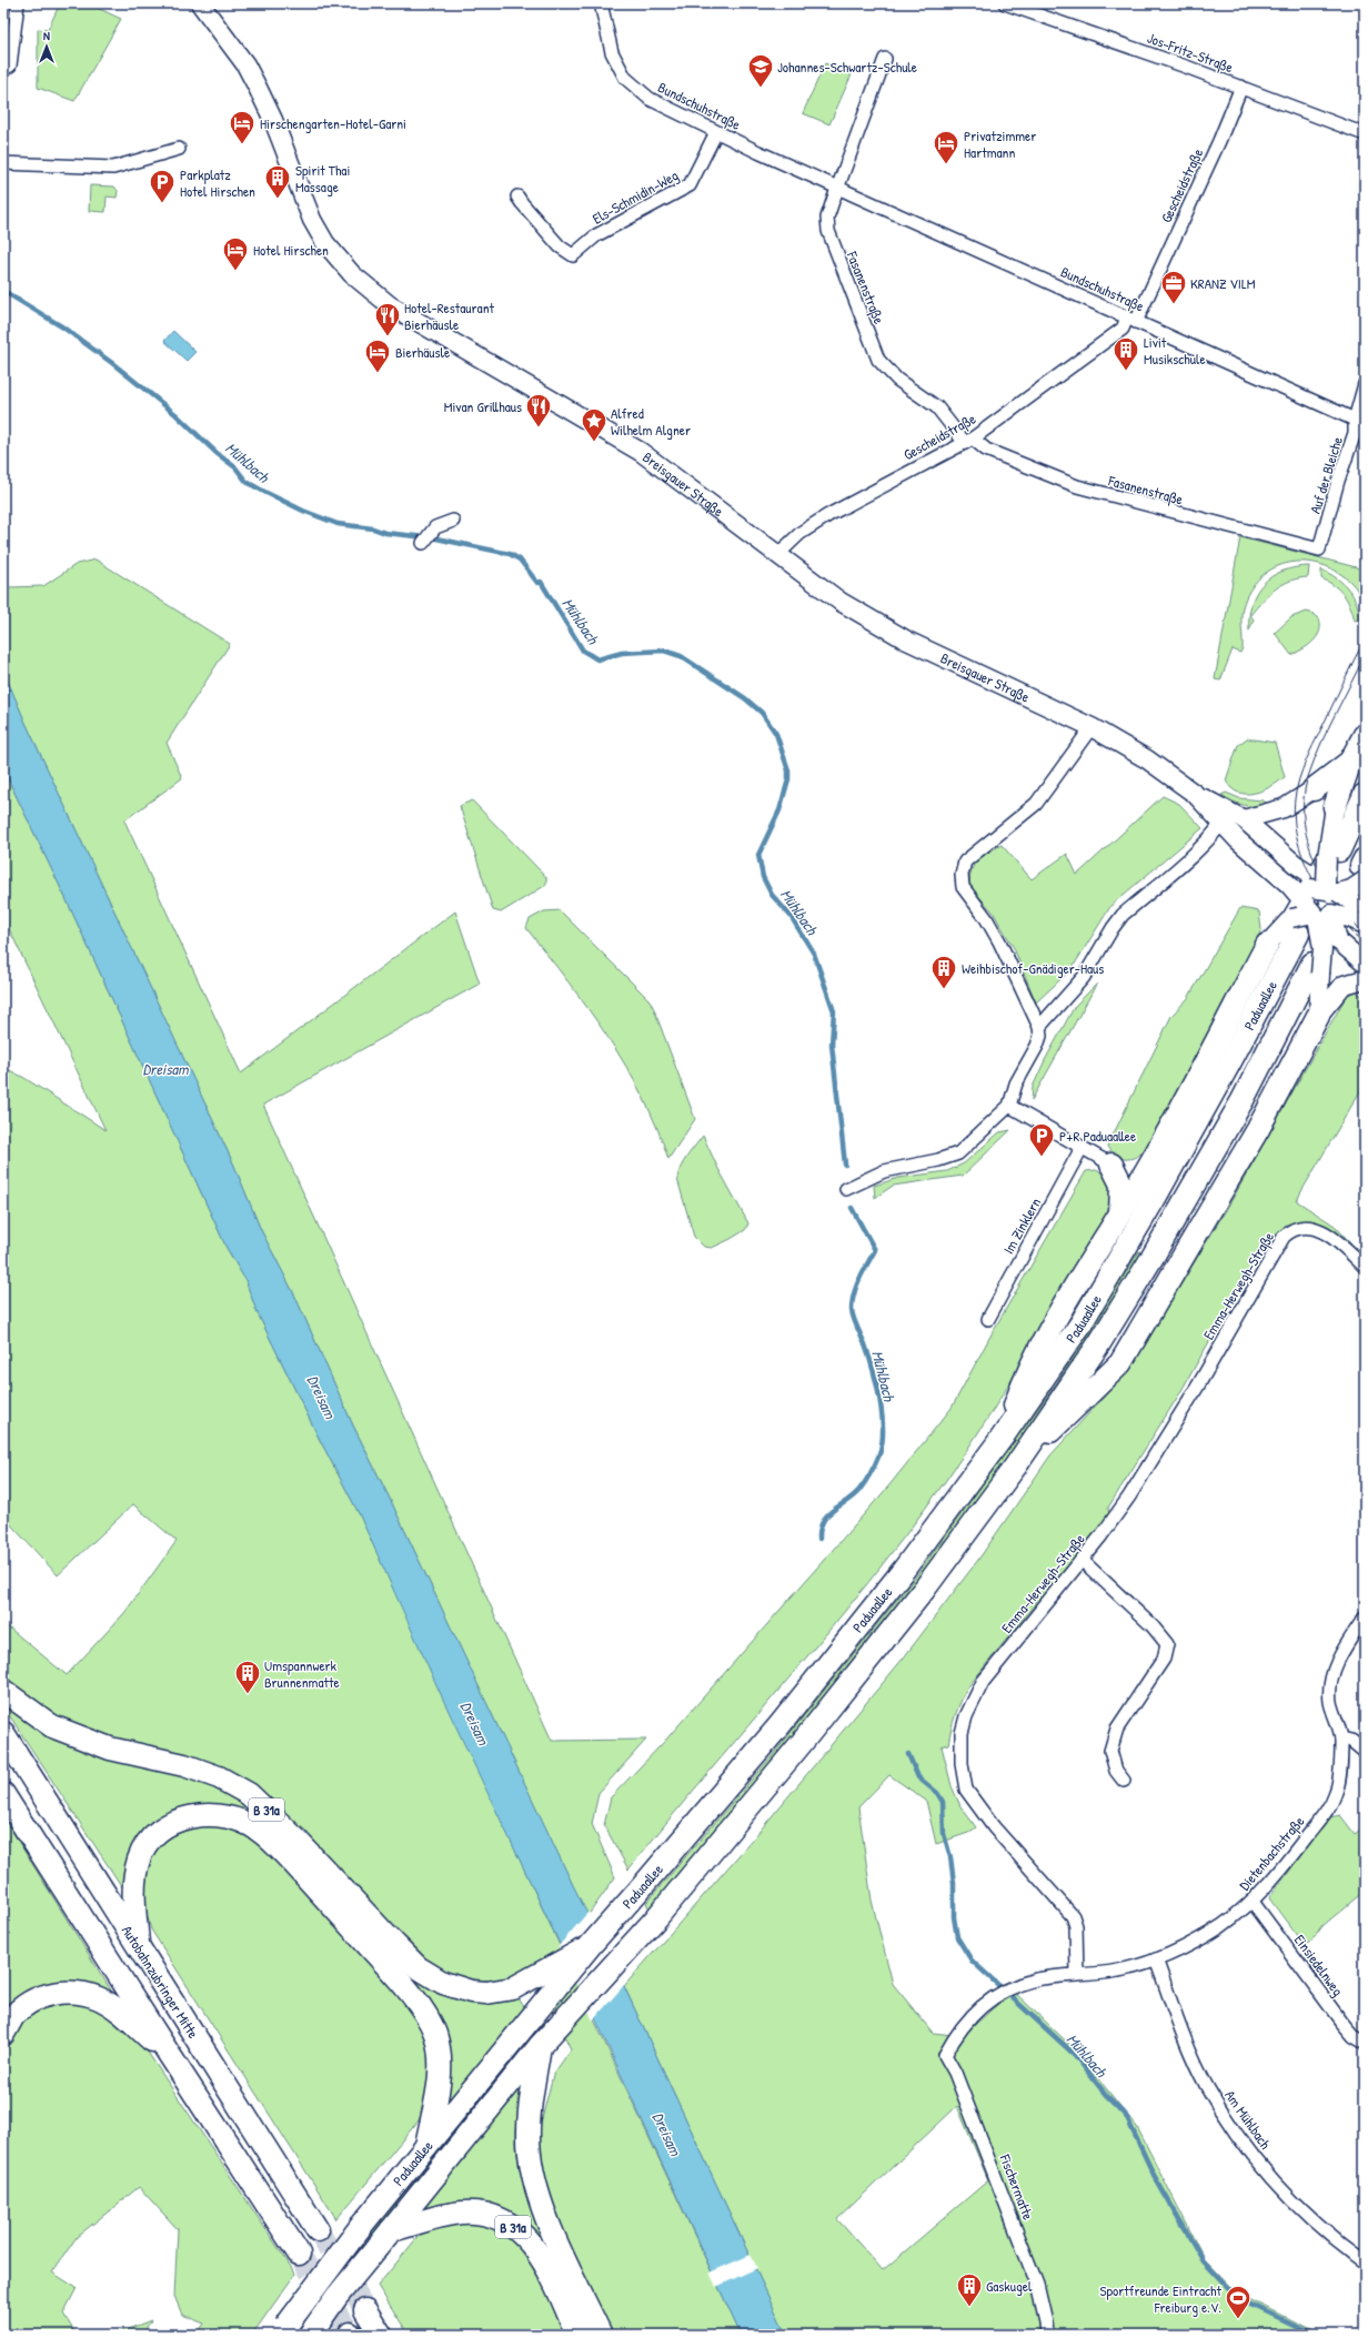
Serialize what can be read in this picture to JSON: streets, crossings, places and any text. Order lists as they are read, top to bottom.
{
  "streets": {
    "highway": ["Paduaallee", "B 31a", "Autobahnzubringer Mitte"],
    "street": [
      "Jos-Fritz-Straße",
      "Bundschuhstraße",
      "Gescheidstraße",
      "Els-Schmidin-Weg",
      "Fasanenstraße",
      "Auf der Bleiche",
      "Breisgauer Straße",
      "Im Zinklern",
      "Emma-Herwegh-Straße",
      "Dietenbachstraße",
      "Einsiedelnweg",
      "Am Mühlbach",
      "Fischermatte"
    ]
  },
  "crossings": [
    ["Jos-Fritz-Straße", "Gescheidstraße"],
    ["Bundschuhstraße", "Gescheidstraße"],
    ["Bundschuhstraße", "Els-Schmidin-Weg"],
    ["Bundschuhstraße", "Fasanenstraße"],
    ["Bundschuhstraße", "Auf der Bleiche"],
    ["Gescheidstraße", "Fasanenstraße"],
    ["Gescheidstraße", "Breisgauer Straße"],
    ["Fasanenstraße", "Auf der Bleiche"],
    ["Paduaallee", "B 31a"],
    ["Emma-Herwegh-Straße", "Dietenbachstraße"],
    ["Dietenbachstraße", "Einsiedelnweg"],
    ["Dietenbachstraße", "Am Mühlbach"],
    ["Dietenbachstraße", "Fischermatte"]
  ],
  "water": ["Mühlbach", "Dreisam"],
  "places": {
    "school or university": ["Johannes-Schwartz-Schule"],
    "hotel": [
      "Hirschengarten-Hotel-Garni",
      "Privatzimmer Hartmann",
      "Hotel Hirschen",
      "Bierhäusle"
    ],
    "building": [
      "Spirit Thai Massage",
      "Livit Musikschule",
      "Weihbischof-Gnädiger-Haus",
      "Umspannwerk Brunnenmatte",
      "Gaskugel"
    ],
    "parking": ["Parkplatz Hotel Hirschen", "P+R Paduaallee"],
    "office": ["KRANZ VILM"],
    "restaurant": ["Hotel-Restaurant Bierhäusle", "Mivan Grillhaus"],
    "place": ["Alfred Wilhelm Algner"],
    "sports": ["Sportfreunde Eintracht Freiburg e.V."]
  },
  "north": "top"
}
